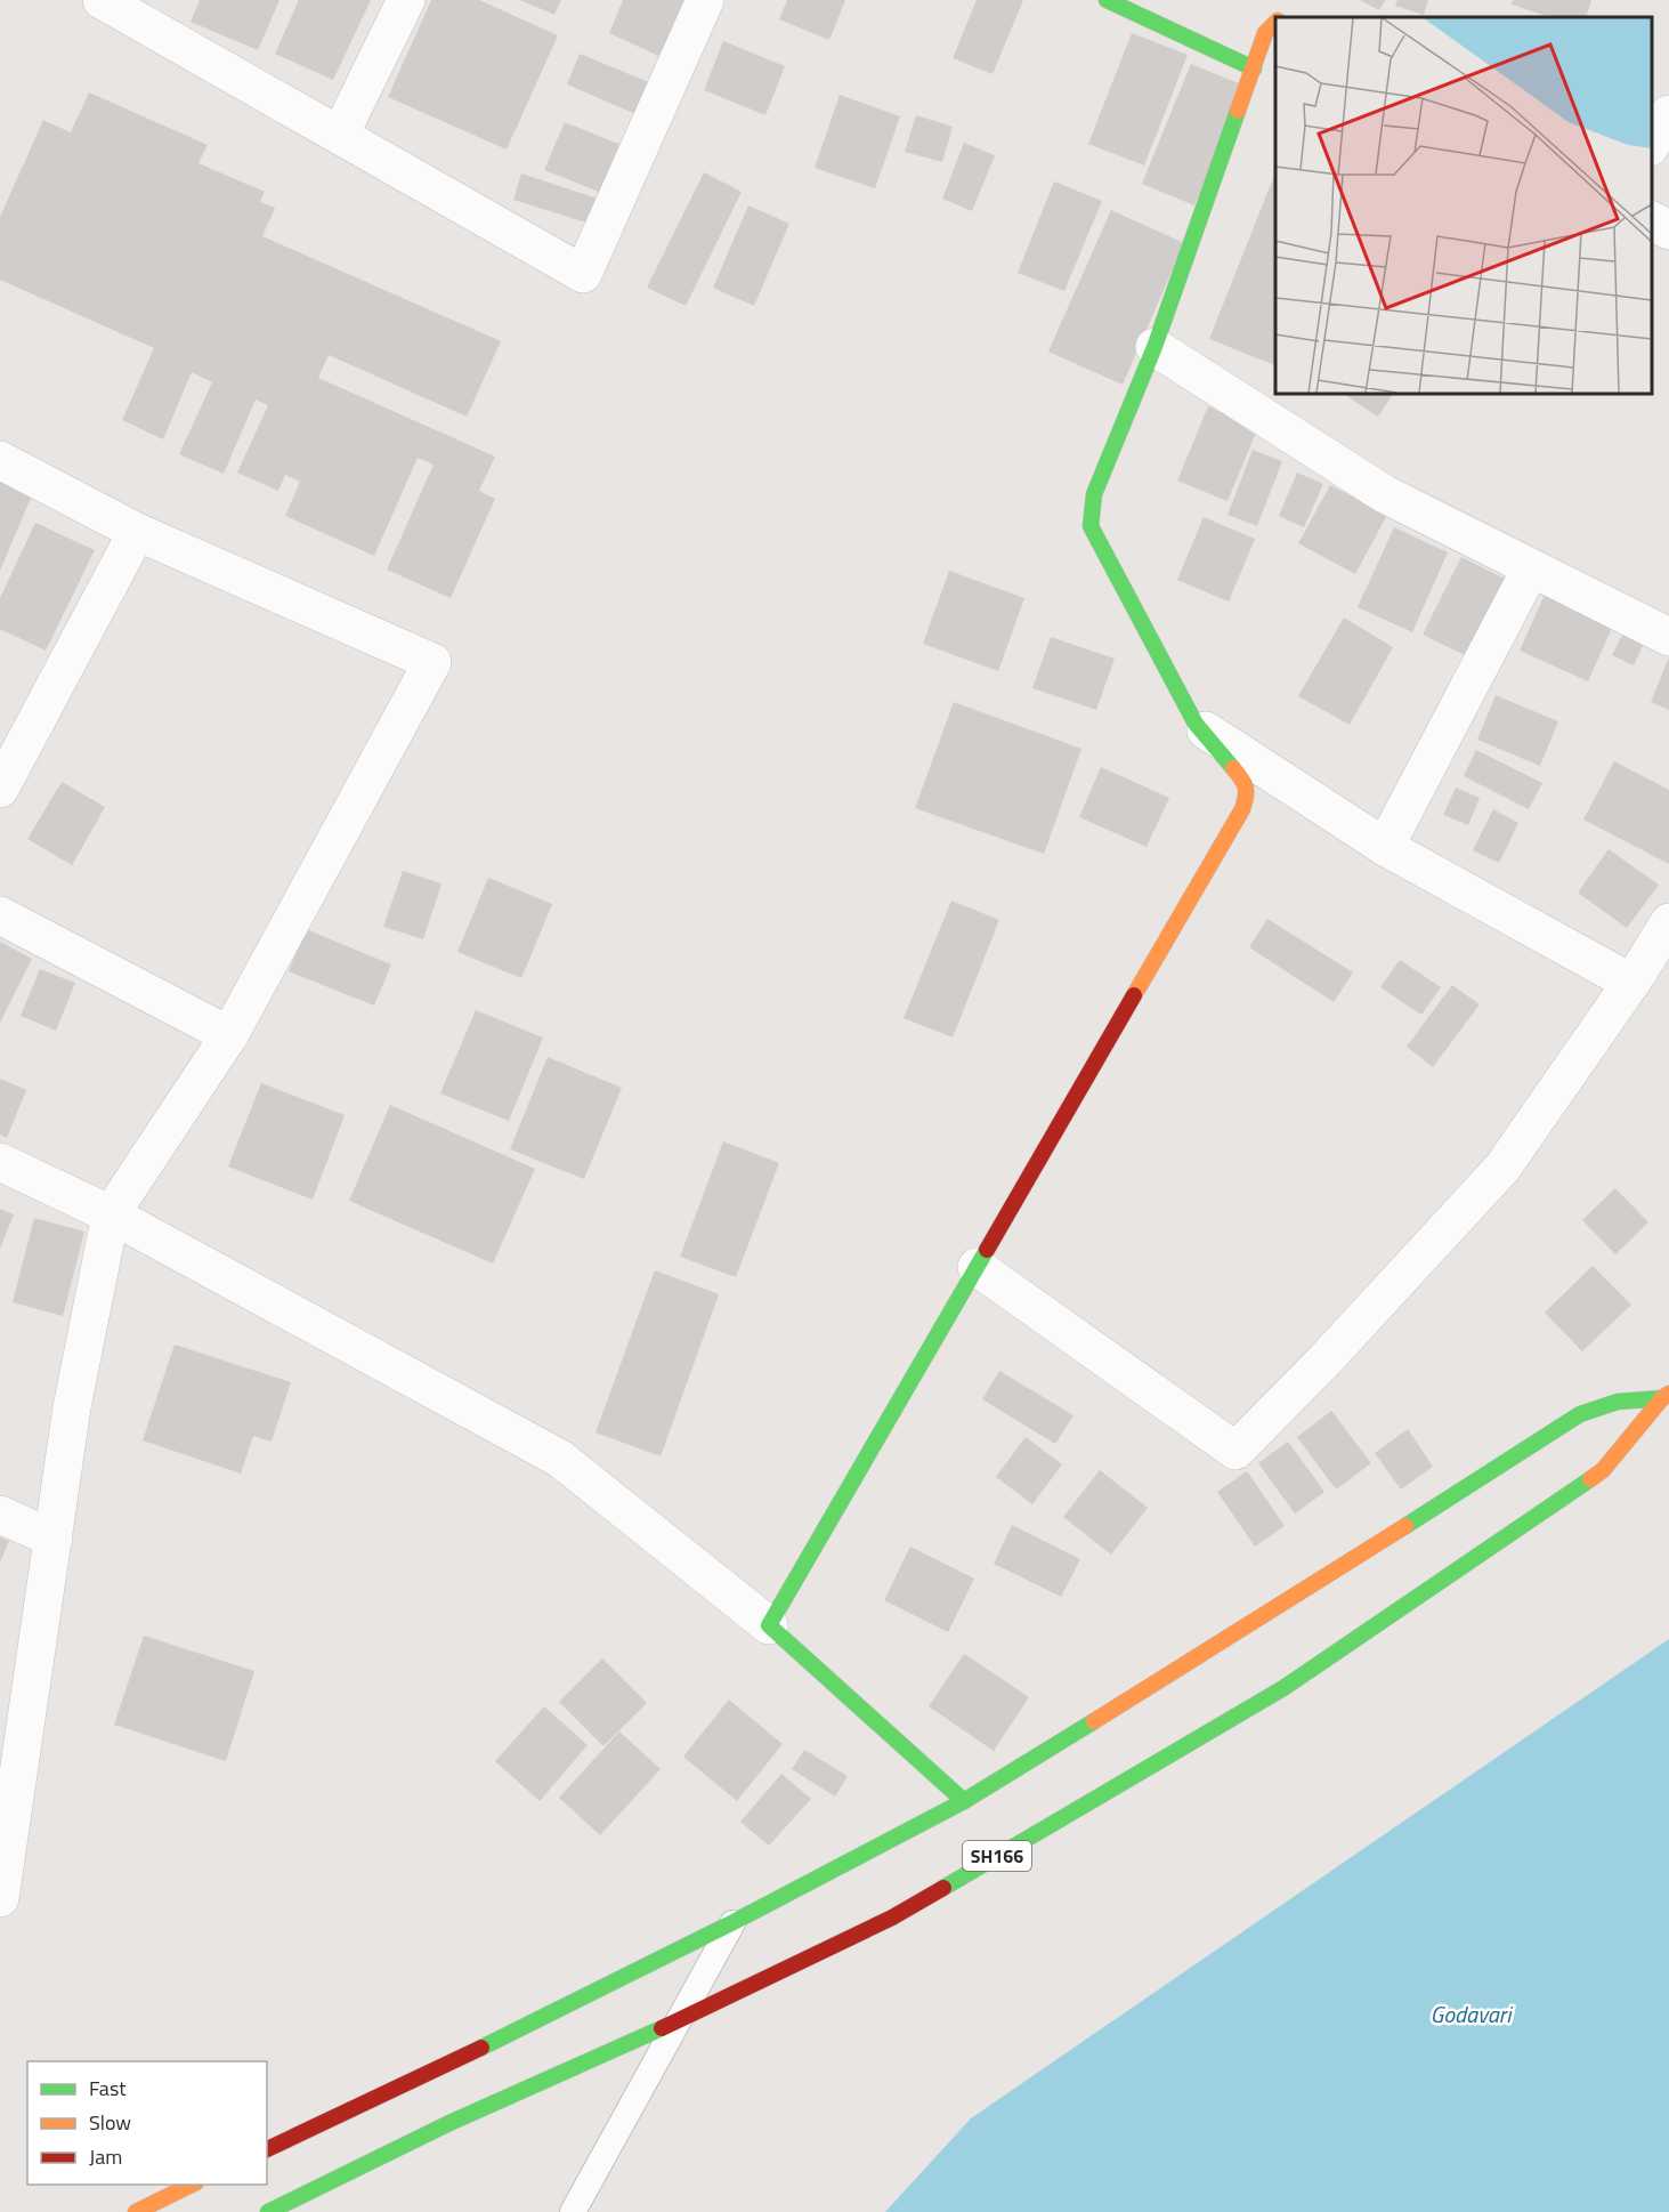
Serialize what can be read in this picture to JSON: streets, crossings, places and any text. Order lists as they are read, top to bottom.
{
  "streets": {
    "main road": ["SH166"]
  },
  "water": ["Godavari"],
  "legend": ["Fast", "Slow", "Jam"]
}
